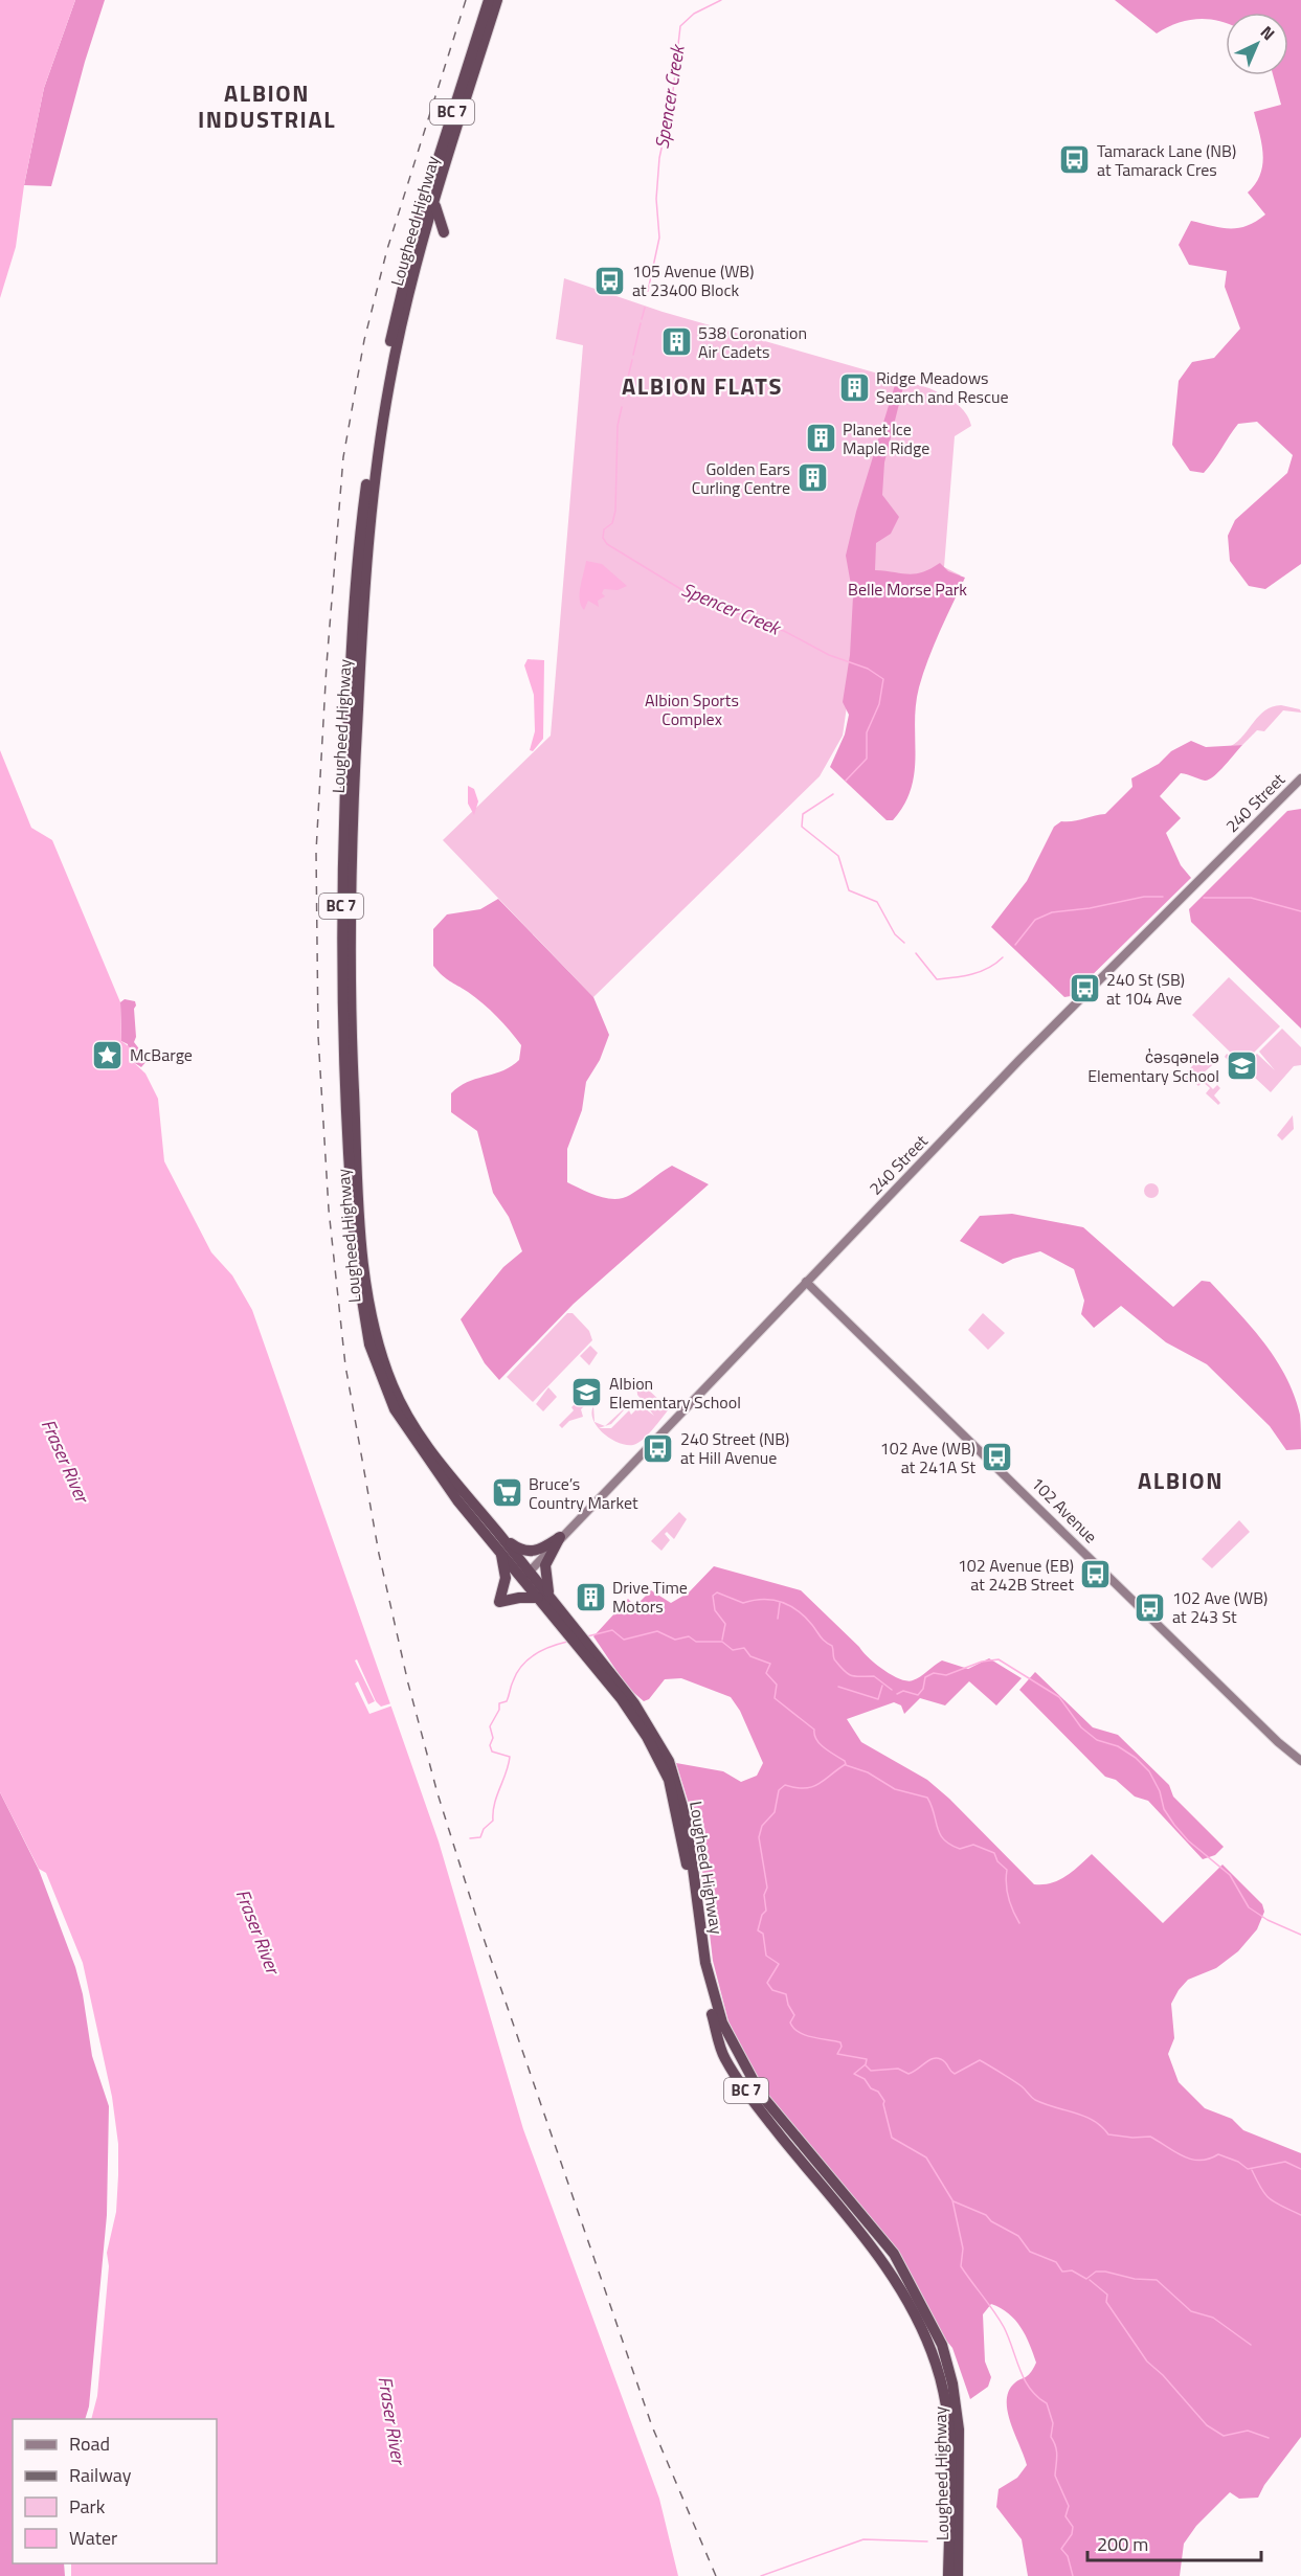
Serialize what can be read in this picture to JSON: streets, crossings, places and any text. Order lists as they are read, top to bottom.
{
  "streets": {
    "highway": ["BC 7", "Lougheed Highway"],
    "main road": ["240 Street", "102 Avenue"]
  },
  "crossings": [
    ["Lougheed Highway", "240 Street"],
    ["240 Street", "102 Avenue"]
  ],
  "districts": ["ALBION INDUSTRIAL", "ALBION FLATS", "ALBION"],
  "water": ["Spencer Creek", "Fraser River"],
  "parks": ["Belle Morse Park", "Albion Sports Complex"],
  "places": {
    "bus stop": [
      "Tamarack Lane (NB) at Tamarack Cres",
      "105 Avenue (WB) at 23400 Block",
      "240 St (SB) at 104 Ave",
      "240 Street (NB) at Hill Avenue",
      "102 Ave (WB) at 241A St",
      "102 Avenue (EB) at 242B Street",
      "102 Ave (WB) at 243 St"
    ],
    "building": [
      "538 Coronation Air Cadets",
      "Ridge Meadows Search and Rescue",
      "Planet Ice Maple Ridge",
      "Golden Ears Curling Centre",
      "Drive Time Motors"
    ],
    "place": ["McBarge"],
    "school or university": ["c̓əsqənelə Elementary School", "Albion Elementary School"],
    "supermarket": ["Bruce’s Country Market"]
  },
  "legend": [
    "Road",
    "Railway",
    "Park",
    "Water"
  ],
  "scale_bar": "200 m",
  "north": "top right"
}
